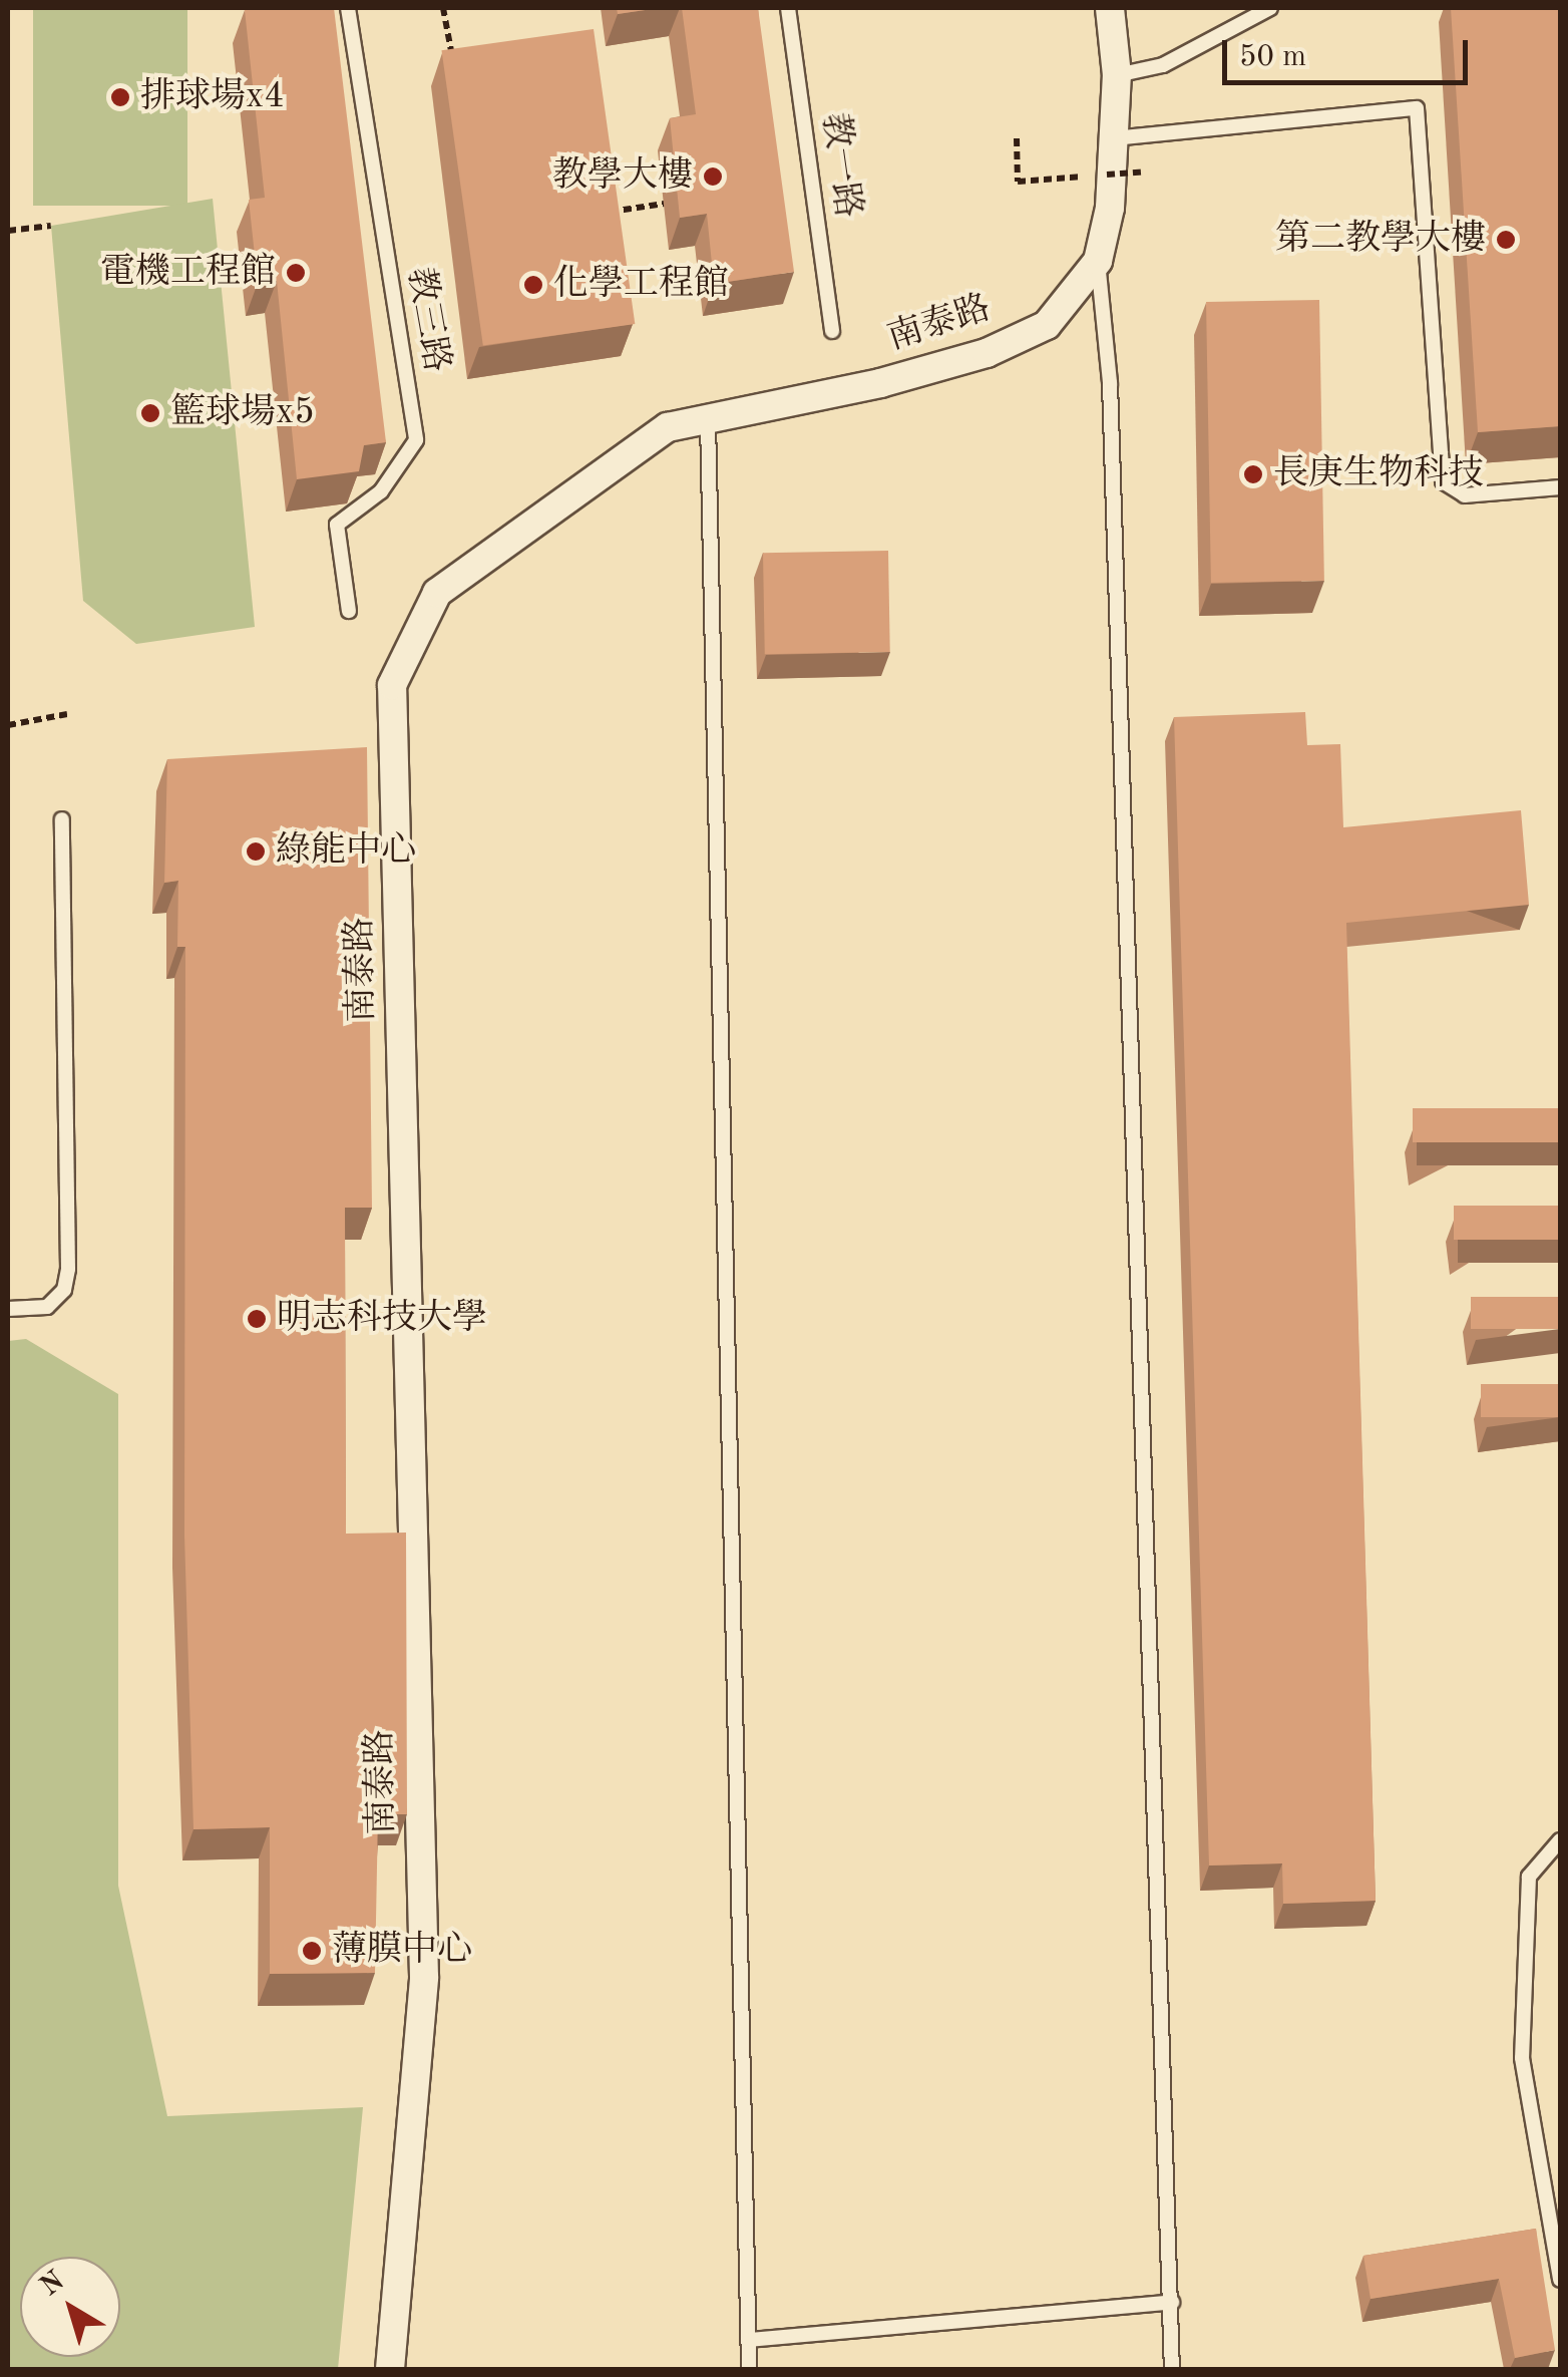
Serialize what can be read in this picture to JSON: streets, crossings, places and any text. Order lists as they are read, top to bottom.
{
  "streets": {
    "street": ["南泰路"],
    "lane": ["教一路", "教三路"]
  },
  "places": [
    "排球場x4",
    "教學大樓",
    "第二教學大樓",
    "電機工程館",
    "化學工程館",
    "籃球場x5",
    "長庚生物科技",
    "綠能中心",
    "明志科技大學",
    "薄膜中心"
  ],
  "scale_bar": "50 m",
  "north": "top left"
}
